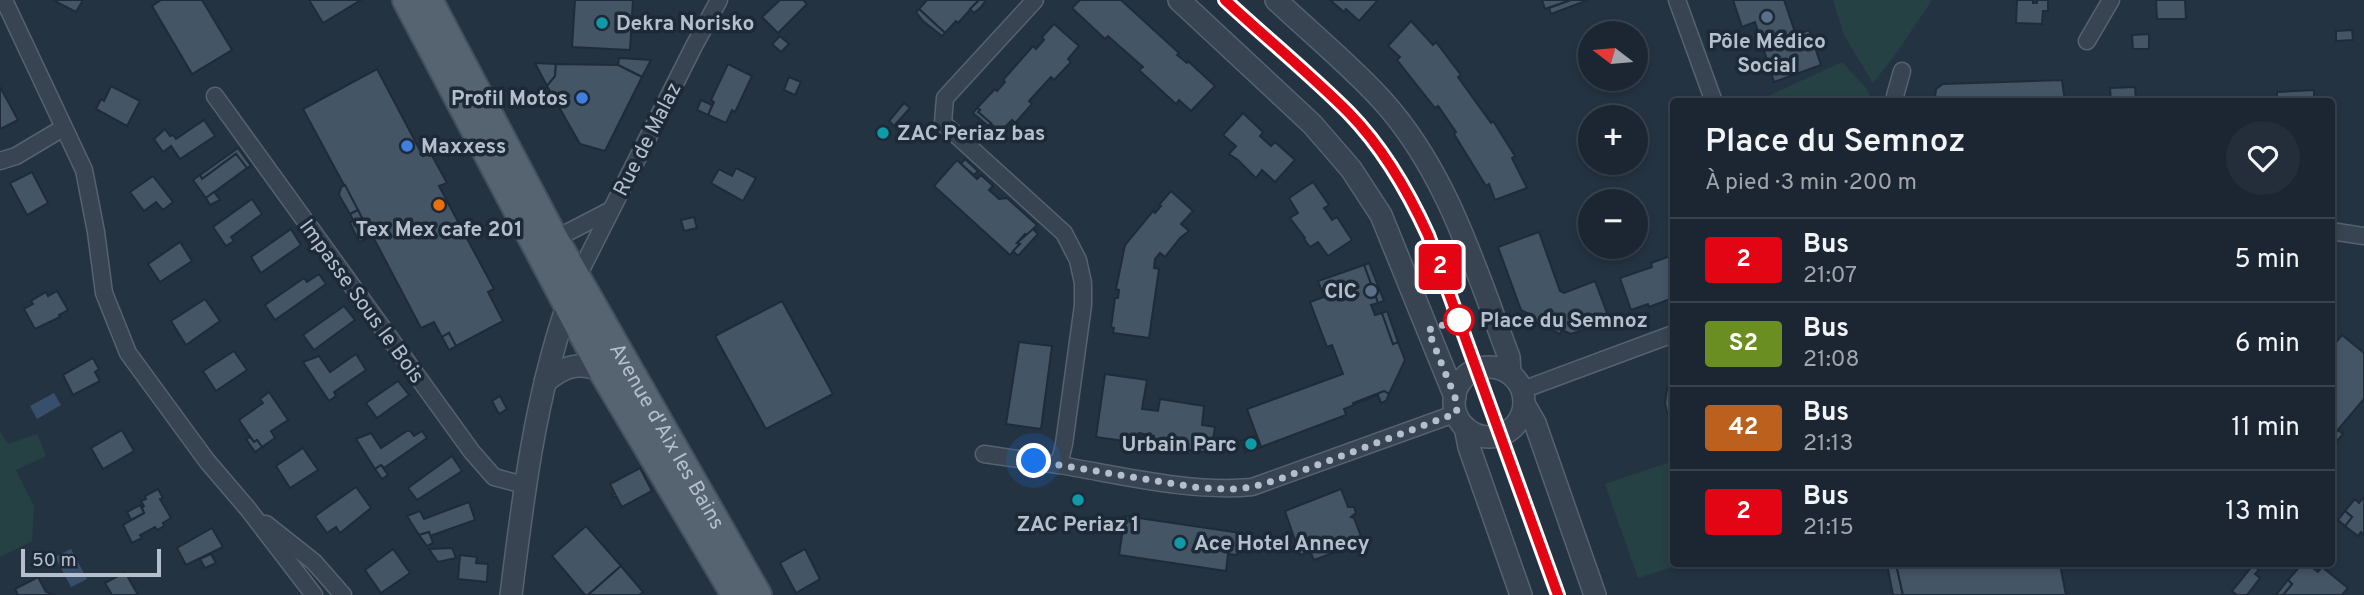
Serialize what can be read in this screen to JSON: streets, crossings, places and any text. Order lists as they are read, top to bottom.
{
  "streets": {
    "main road": ["Avenue d'Aix les Bains"],
    "street": ["Rue de Malaz", "Impasse Sous le Bois"]
  },
  "crossings": [
    ["Rue de Malaz", "Avenue d'Aix les Bains"]
  ],
  "places": [
    "Pôle Médico Social",
    "Dekra Norisko",
    "Profil Motos",
    "ZAC Periaz bas",
    "Maxxess",
    "Tex Mex cafe 201",
    "CIC",
    "Place du Semnoz",
    "Urbain Parc",
    "ZAC Periaz 1",
    "Ace Hotel Annecy"
  ],
  "lines": ["bus line 2"],
  "scale_bar": "50 m",
  "north": "left",
  "page": {
    "on_map": "2",
    "map_buttons": ["+", "−"],
    "heading": ["Place du Semnoz", "À pied · 3 min · 200 m"],
    "list": [
      {
        "mark": "2",
        "name": "Bus",
        "note": "21:07",
        "value": "5 min"
      },
      {
        "mark": "S2",
        "name": "Bus",
        "note": "21:08",
        "value": "6 min"
      },
      {
        "mark": "42",
        "name": "Bus",
        "note": "21:13",
        "value": "11 min"
      },
      {
        "mark": "2",
        "name": "Bus",
        "note": "21:15",
        "value": "13 min"
      }
    ],
    "scale": "50 m"
  }
}
